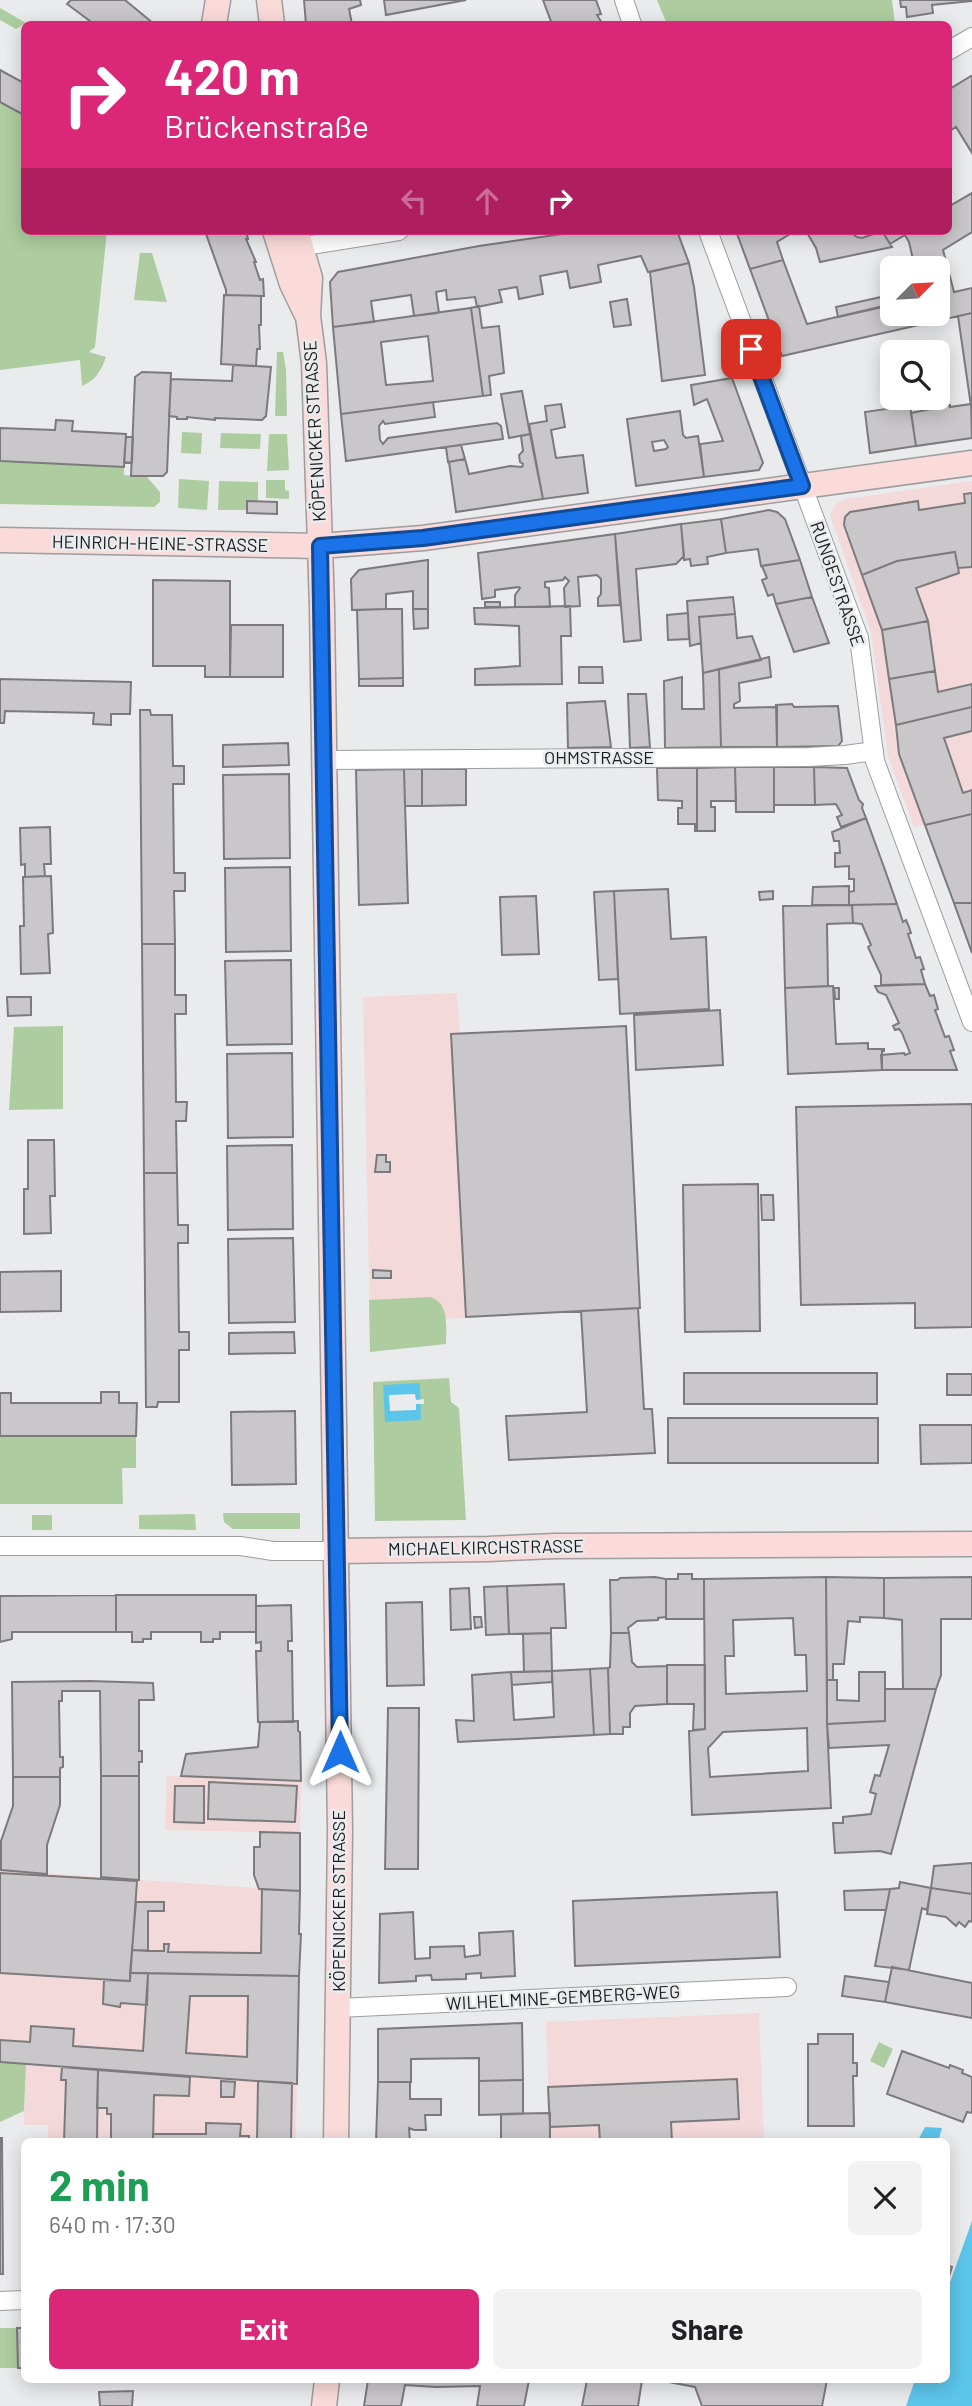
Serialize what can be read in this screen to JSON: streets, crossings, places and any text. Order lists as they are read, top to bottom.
{
  "streets": {
    "main road": ["KÖPENICKER STRASSE", "HEINRICH-HEINE-STRASSE", "MICHAELKIRCHSTRASSE"],
    "street": ["RUNGESTRASSE", "OHMSTRASSE", "WILHELMINE-GEMBERG-WEG"]
  },
  "crossings": [
    ["KÖPENICKER STRASSE", "HEINRICH-HEINE-STRASSE"],
    ["KÖPENICKER STRASSE", "OHMSTRASSE"],
    ["KÖPENICKER STRASSE", "MICHAELKIRCHSTRASSE"],
    ["KÖPENICKER STRASSE", "WILHELMINE-GEMBERG-WEG"],
    ["HEINRICH-HEINE-STRASSE", "RUNGESTRASSE"],
    ["RUNGESTRASSE", "OHMSTRASSE"]
  ],
  "north": "top right",
  "page": {
    "turn": ["420 m", "Brückenstraße"],
    "heading": ["2 min", "640 m · 17:30"],
    "buttons": ["Exit", "Share"]
  }
}
